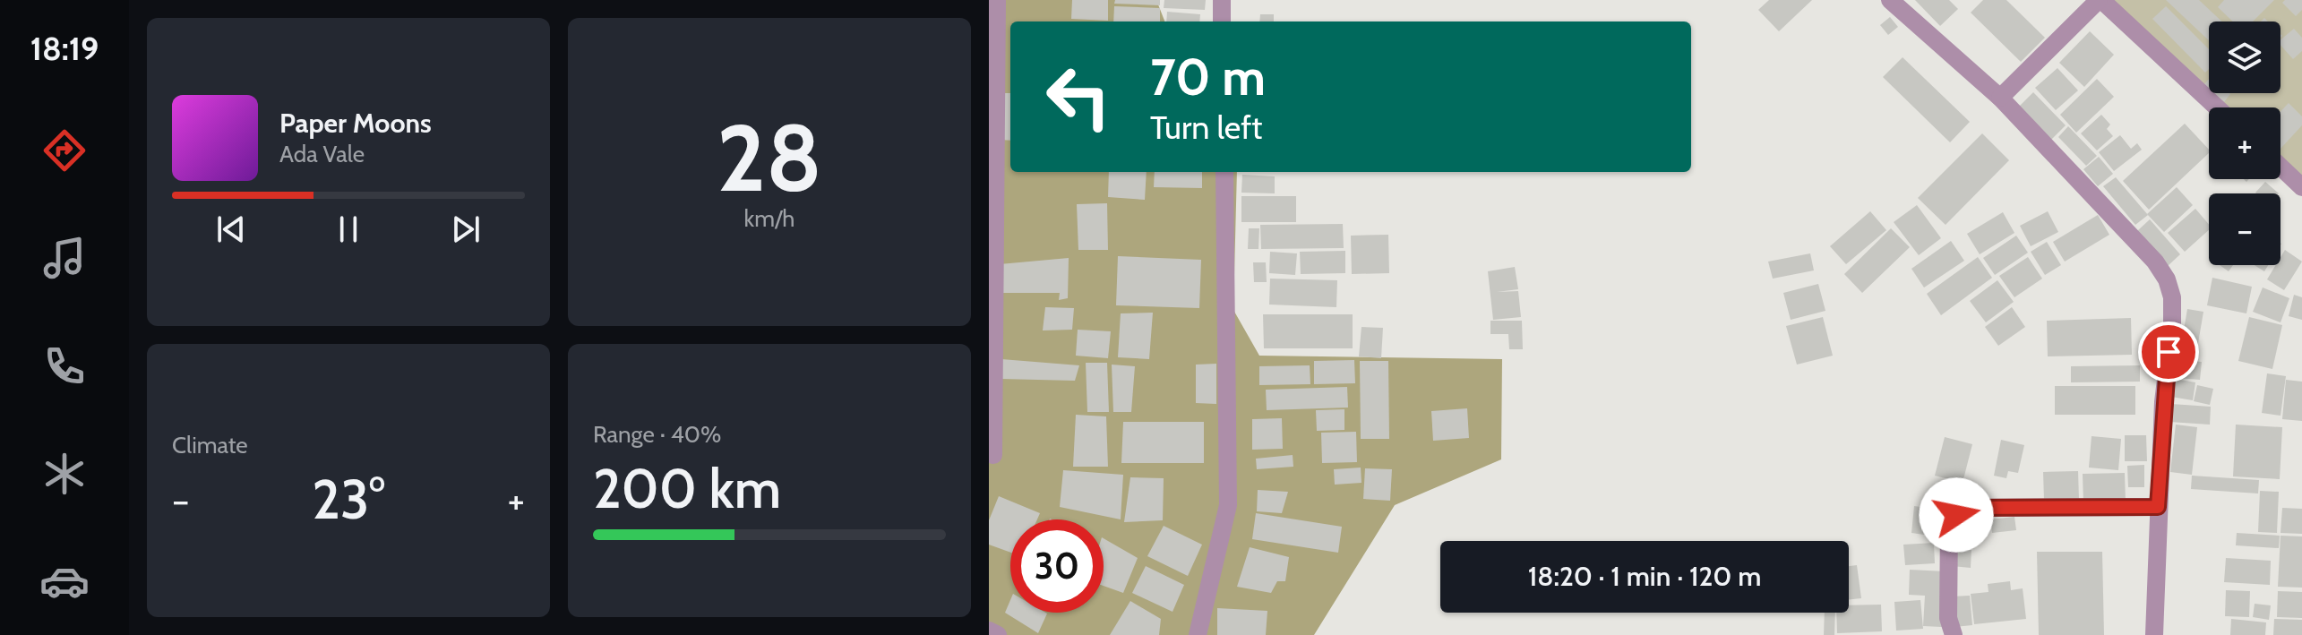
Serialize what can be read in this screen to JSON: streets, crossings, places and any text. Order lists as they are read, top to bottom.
{
  "page": {
    "tabs": "18:19",
    "tile": [
      ["28", "km/h"],
      "Climate",
      ["Range · 40%", "200 km"]
    ],
    "map_buttons": ["+", "−"],
    "turn": ["70 m", "Turn left"],
    "song": ["Paper Moons", "Ada Vale"],
    "heat": ["−", "23°", "+"],
    "limit": "30",
    "trip": "18:20 · 1 min · 120 m"
  }
}
